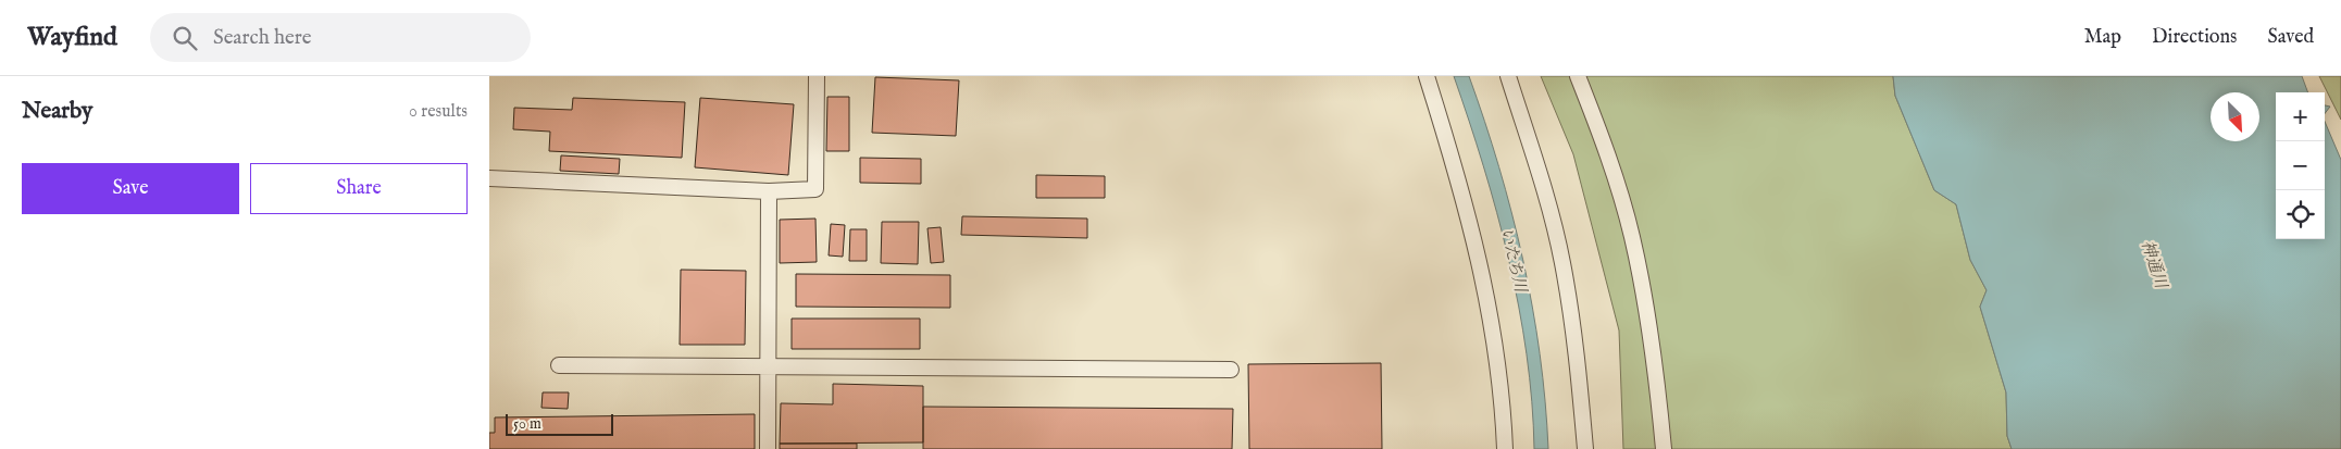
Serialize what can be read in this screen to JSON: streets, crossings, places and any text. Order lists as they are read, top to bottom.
{
  "water": ["いたち川", "神通川"],
  "scale_bar": "50 m",
  "north": "bottom right",
  "page": {
    "header": "Wayfind",
    "search": "Search here",
    "nav": ["Map", "Directions", "Saved"],
    "heading": ["Nearby", "0 results"],
    "map_buttons": ["+", "−"],
    "buttons": ["Save", "Share"],
    "scale": "50 m"
  }
}
